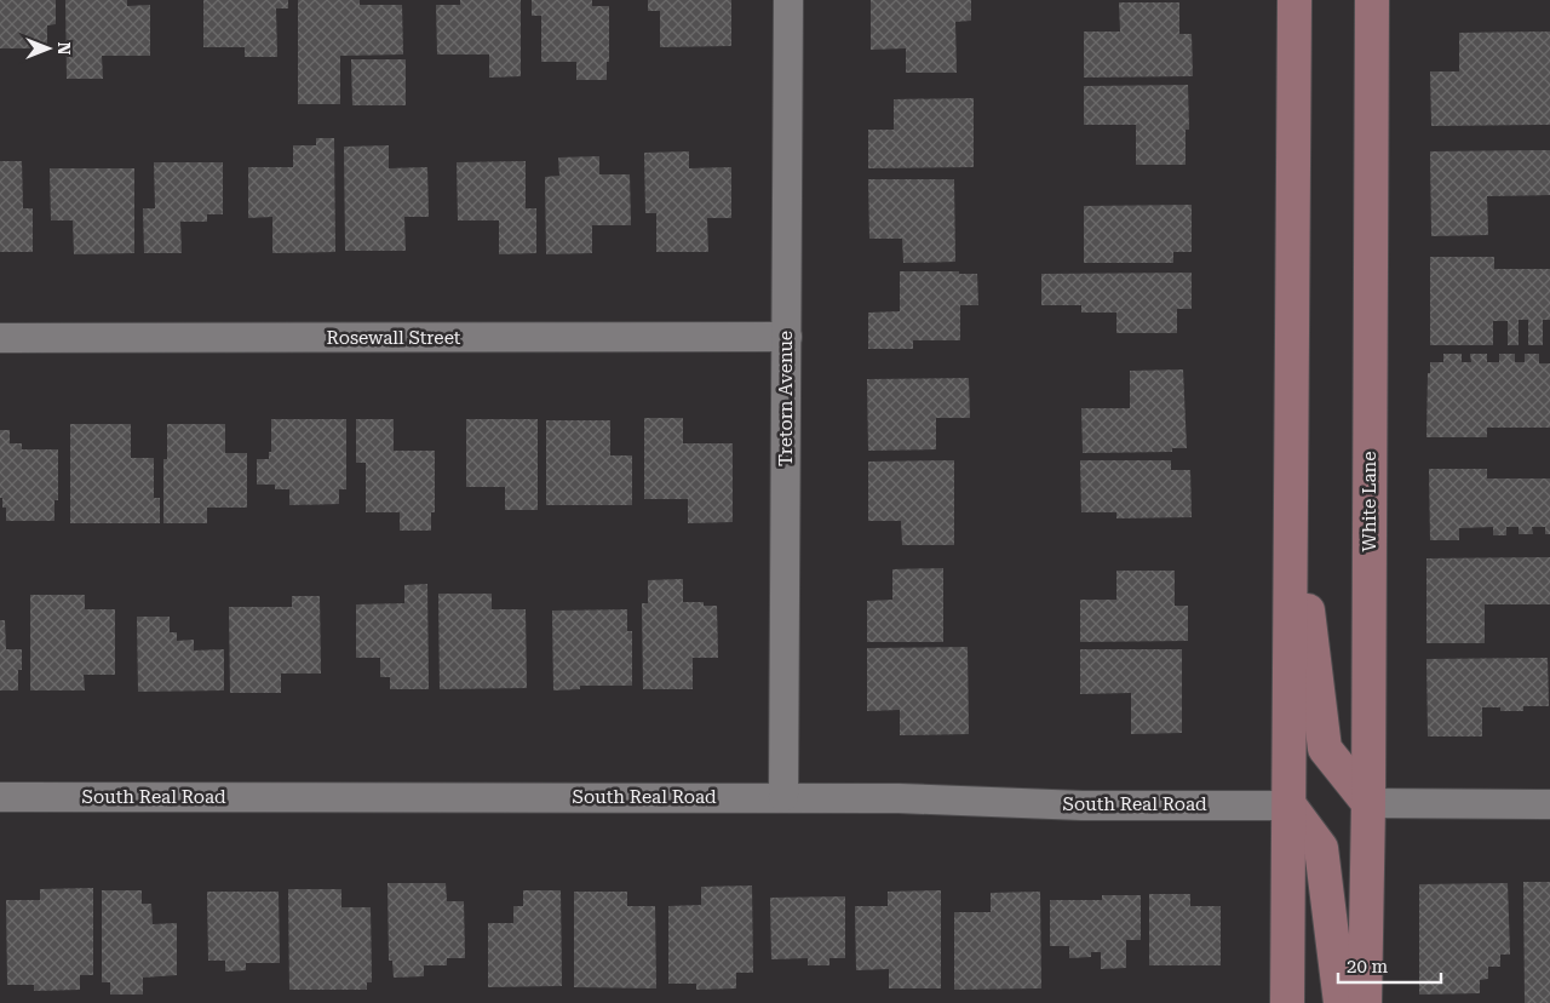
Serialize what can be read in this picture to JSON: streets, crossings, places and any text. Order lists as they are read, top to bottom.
{
  "streets": {
    "main road": ["White Lane"],
    "street": ["Rosewall Street", "Tretorn Avenue", "South Real Road"]
  },
  "crossings": [
    ["Rosewall Street", "Tretorn Avenue"],
    ["Tretorn Avenue", "South Real Road"]
  ],
  "scale_bar": "20 m",
  "north": "right"
}
